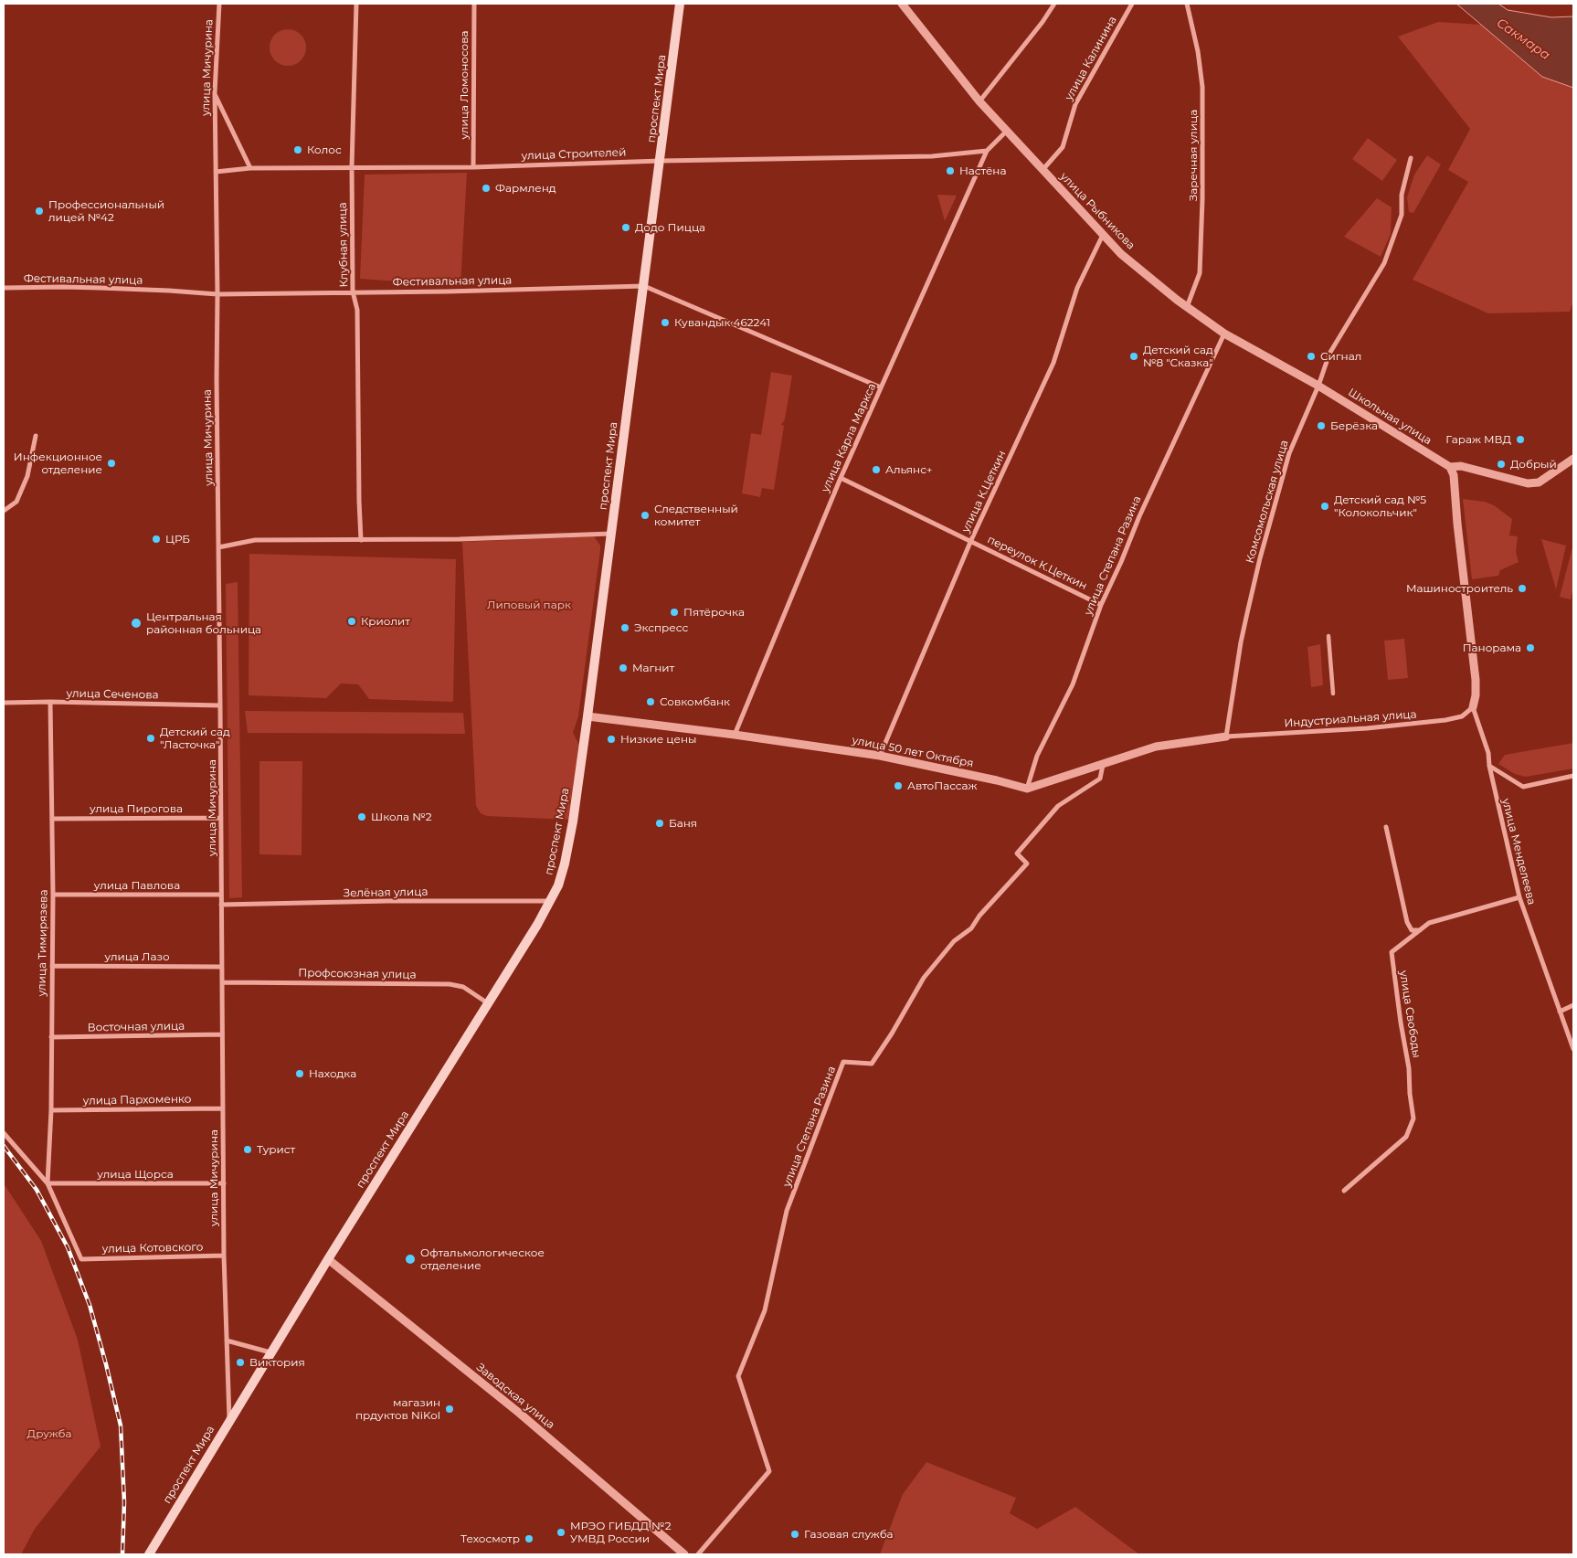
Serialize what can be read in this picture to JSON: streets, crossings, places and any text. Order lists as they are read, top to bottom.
{
  "streets": {
    "main road": ["проспект Мира"],
    "street": [
      "улица Калинина",
      "улица Мичурина",
      "улица Ломоносова",
      "улица Строителей",
      "Заречная улица",
      "улица Рыбникова",
      "Клубная улица",
      "Фестивальная улица",
      "Школьная улица",
      "улица Карла Маркса",
      "улица К.Цеткин",
      "Комсомольская улица",
      "улица Степана Разина",
      "переулок К.Цеткин",
      "улица Сеченова",
      "Индустриальная улица",
      "улица 50 лет Октября",
      "улица Пирогова",
      "улица Менделеева",
      "улица Павлова",
      "Зелёная улица",
      "улица Тимирязева",
      "улица Лазо",
      "Профсоюзная улица",
      "улица Свободы",
      "Восточная улица",
      "улица Пархоменко",
      "улица Щорса",
      "улица Котовского",
      "Заводская улица"
    ]
  },
  "crossings": [
    ["улица Калинина", "улица Рыбникова"],
    ["улица Мичурина", "проспект Мира"],
    ["улица Мичурина", "улица Строителей"],
    ["улица Мичурина", "Фестивальная улица"],
    ["улица Мичурина", "улица Сеченова"],
    ["улица Мичурина", "улица Пирогова"],
    ["улица Мичурина", "улица Павлова"],
    ["улица Мичурина", "Зелёная улица"],
    ["улица Мичурина", "улица Лазо"],
    ["улица Мичурина", "Профсоюзная улица"],
    ["улица Мичурина", "Восточная улица"],
    ["улица Мичурина", "улица Пархоменко"],
    ["улица Мичурина", "улица Щорса"],
    ["улица Мичурина", "улица Котовского"],
    ["улица Ломоносова", "улица Строителей"],
    ["проспект Мира", "улица Строителей"],
    ["проспект Мира", "Фестивальная улица"],
    ["проспект Мира", "улица 50 лет Октября"],
    ["проспект Мира", "Зелёная улица"],
    ["проспект Мира", "Профсоюзная улица"],
    ["проспект Мира", "Заводская улица"],
    ["улица Строителей", "Клубная улица"],
    ["улица Строителей", "улица Карла Маркса"],
    ["Заречная улица", "улица Рыбникова"],
    ["улица Рыбникова", "Школьная улица"],
    ["улица Рыбникова", "улица К.Цеткин"],
    ["улица Рыбникова", "Комсомольская улица"],
    ["улица Рыбникова", "улица Степана Разина"],
    ["Клубная улица", "Фестивальная улица"],
    ["Фестивальная улица", "улица Карла Маркса"],
    ["Школьная улица", "Комсомольская улица"],
    ["улица Карла Маркса", "переулок К.Цеткин"],
    ["улица Карла Маркса", "улица 50 лет Октября"],
    ["улица К.Цеткин", "переулок К.Цеткин"],
    ["улица К.Цеткин", "улица 50 лет Октября"],
    ["Комсомольская улица", "Индустриальная улица"],
    ["улица Степана Разина", "переулок К.Цеткин"],
    ["улица Степана Разина", "улица 50 лет Октября"],
    ["улица Сеченова", "улица Тимирязева"],
    ["Индустриальная улица", "улица Менделеева"],
    ["улица Пирогова", "улица Тимирязева"],
    ["улица Менделеева", "улица Свободы"],
    ["улица Павлова", "улица Тимирязева"],
    ["улица Тимирязева", "улица Лазо"],
    ["улица Тимирязева", "Восточная улица"],
    ["улица Тимирязева", "улица Пархоменко"],
    ["улица Тимирязева", "улица Щорса"],
    ["улица Тимирязева", "улица Котовского"],
    ["улица Щорса", "улица Котовского"]
  ],
  "water": ["Сакмара"],
  "parks": ["Липовый парк", "Дружба"],
  "places": [
    "Колос",
    "Настёна",
    "Фармленд",
    "Профессиональный лицей №42",
    "Додо Пицца",
    "Кувандык 462241",
    "Детский сад №8 \"Сказка\"",
    "Сигнал",
    "Берёзка",
    "Гараж МВД",
    "Инфекционное отделение",
    "Добрый",
    "Альянс+",
    "Детский сад №5 \"Колокольчик\"",
    "Следственный комитет",
    "ЦРБ",
    "Машиностроитель",
    "Пятёрочка",
    "Криолит",
    "Центральная районная больница",
    "Экспресс",
    "Панорама",
    "Магнит",
    "Совкомбанк",
    "Детский сад \"Ласточка\"",
    "Низкие цены",
    "АвтоПассаж",
    "Школа №2",
    "Баня",
    "Находка",
    "Турист",
    "Офтальмологическое отделение",
    "Виктория",
    "магазин прдуктов NiKol",
    "МРЭО ГИБДД №2 УМВД России",
    "Газовая служба",
    "Техосмотр"
  ]
}
